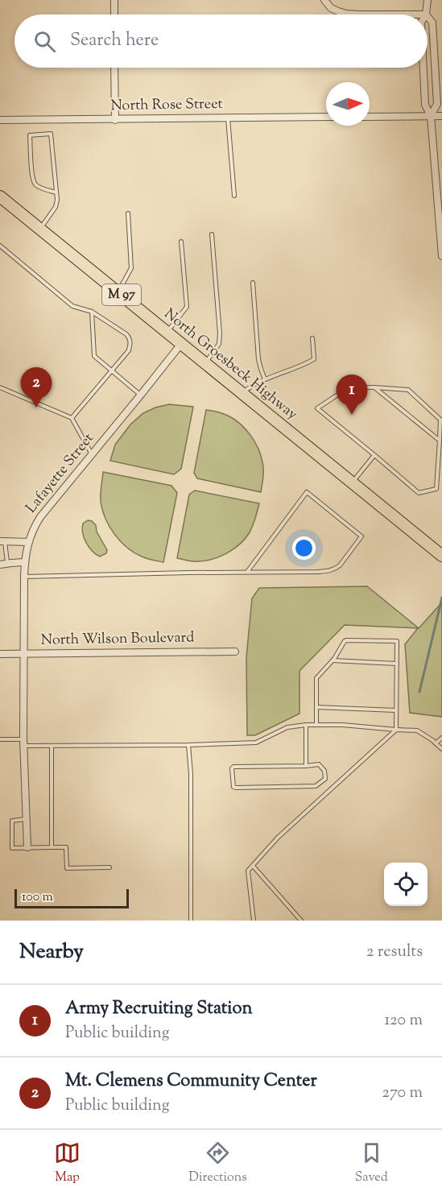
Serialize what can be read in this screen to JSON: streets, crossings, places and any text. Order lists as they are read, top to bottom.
{
  "streets": {
    "main road": ["M 97", "North Groesbeck Highway"],
    "street": ["North Rose Street", "Lafayette Street", "North Wilson Boulevard"]
  },
  "crossings": [
    ["North Groesbeck Highway", "Lafayette Street"],
    ["Lafayette Street", "North Wilson Boulevard"]
  ],
  "scale_bar": "100 m",
  "north": "right",
  "page": {
    "search": "Search here",
    "pins": ["2", "1"],
    "scale": "100 m",
    "heading": ["Nearby", "2 results"],
    "list": [
      {
        "mark": "1",
        "name": "Army Recruiting Station",
        "note": "Public building",
        "value": "120 m"
      },
      {
        "mark": "2",
        "name": "Mt. Clemens Community Center",
        "note": "Public building",
        "value": "270 m"
      }
    ],
    "nav": ["Map", "Directions", "Saved"]
  }
}
